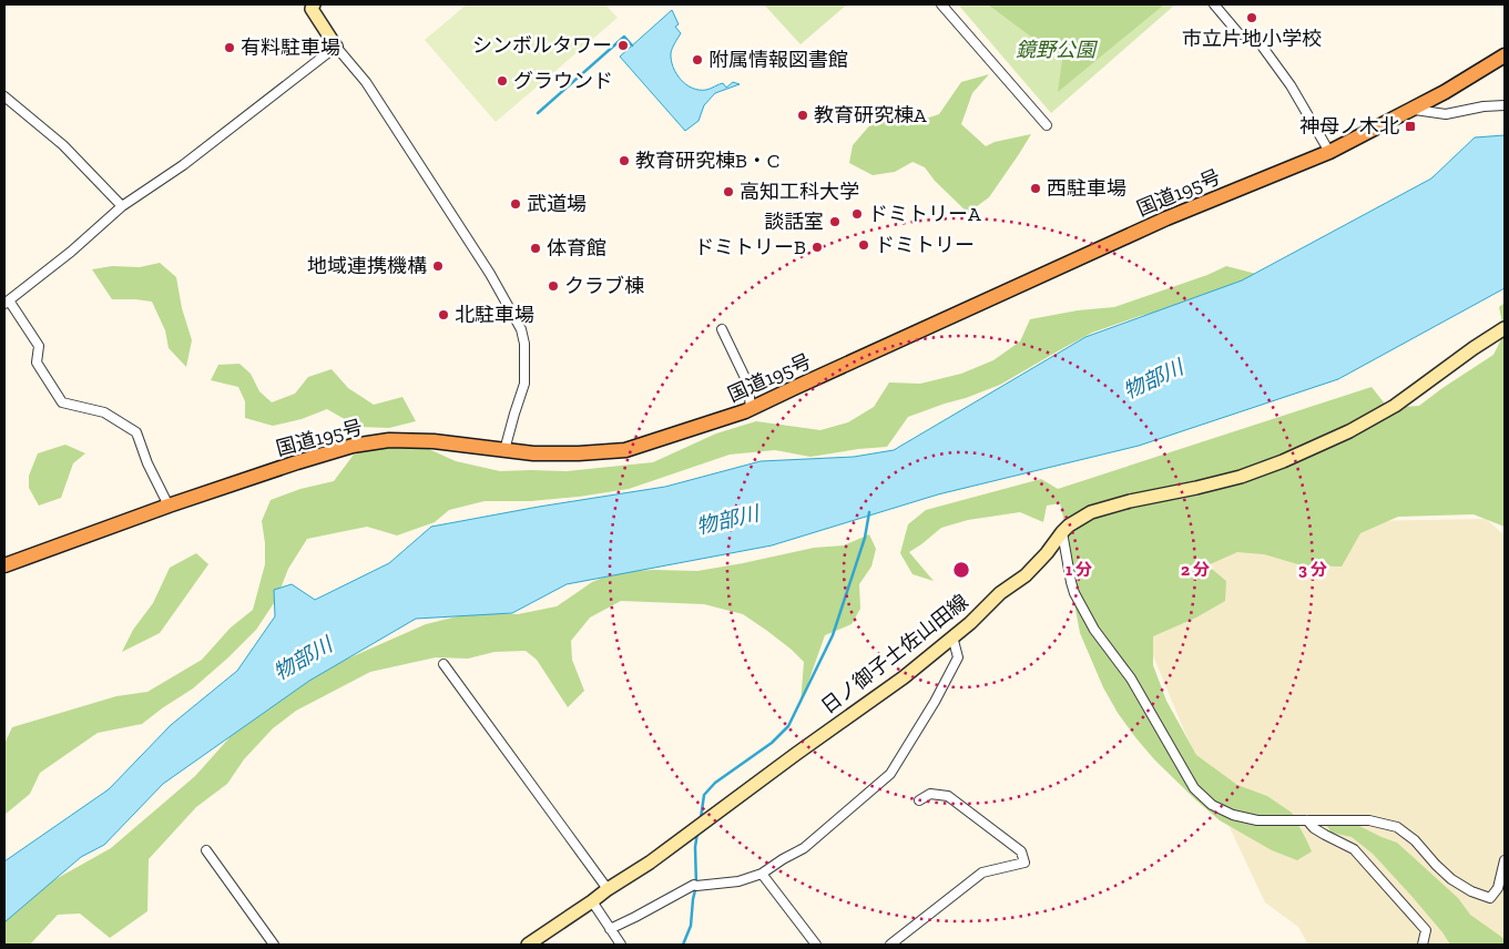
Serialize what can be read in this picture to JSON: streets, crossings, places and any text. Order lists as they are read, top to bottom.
{
  "streets": {
    "highway": ["国道195号"],
    "main road": ["日ノ御子土佐山田線"]
  },
  "water": ["物部川"],
  "parks": ["鏡野公園"],
  "places": {
    "other": [
      "市立片地小学校",
      "シンボルタワー",
      "有料駐車場",
      "附属情報図書館",
      "グラウンド",
      "教育研究棟A",
      "教育研究棟B・C",
      "西駐車場",
      "高知工科大学",
      "武道場",
      "ドミトリーA",
      "談話室",
      "ドミトリー",
      "ドミトリーB",
      "体育館",
      "地域連携機構",
      "クラブ棟",
      "北駐車場"
    ],
    "transit": ["神母ノ木北"]
  },
  "rings": ["1 分", "2 分", "3 分"]
}
